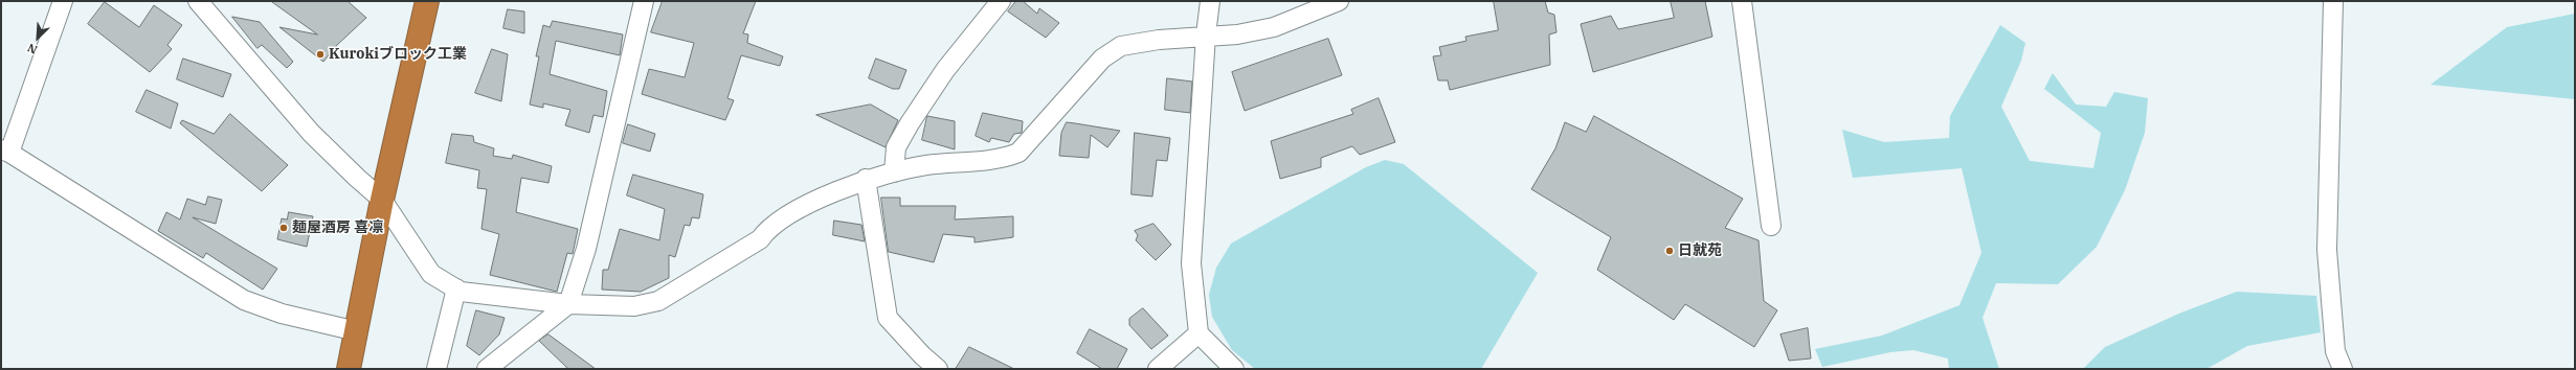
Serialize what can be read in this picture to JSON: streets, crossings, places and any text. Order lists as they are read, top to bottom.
{
  "places": ["Kurokiブロック工業", "麺屋酒房 喜凛", "日就苑"],
  "north": "bottom left"
}
